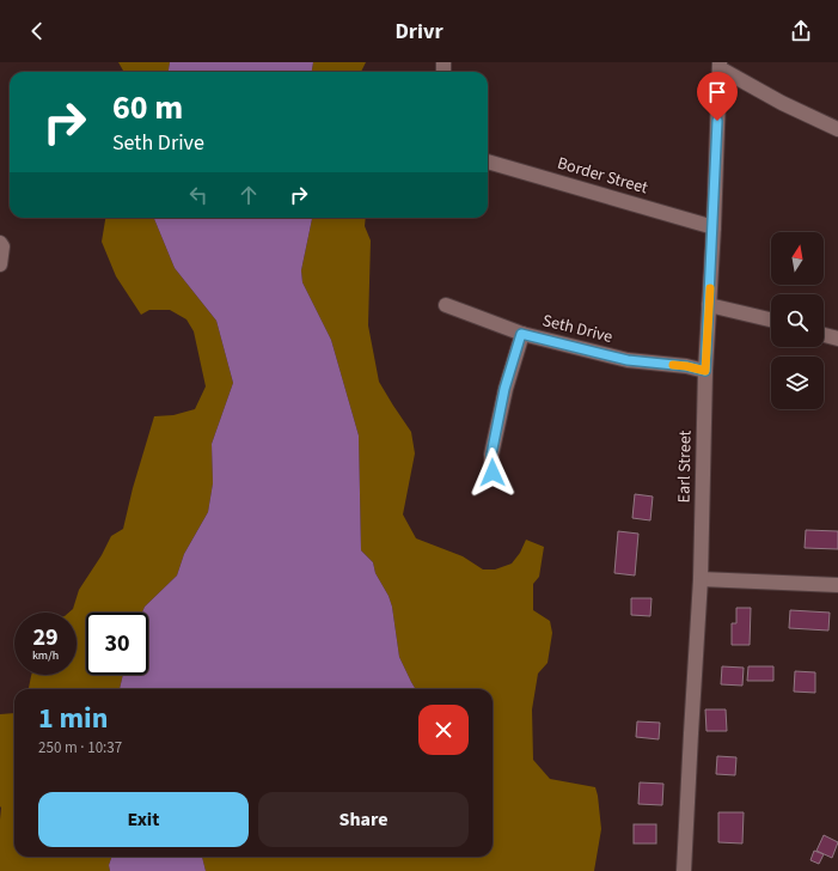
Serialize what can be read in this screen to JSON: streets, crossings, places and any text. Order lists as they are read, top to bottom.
{
  "streets": {
    "street": ["Border Street", "Seth Drive", "Earl Street"]
  },
  "crossings": [
    ["Border Street", "Earl Street"],
    ["Seth Drive", "Earl Street"]
  ],
  "north": "top",
  "page": {
    "header": "Drivr",
    "turn": ["60 m", "Seth Drive"],
    "speed": "29 km/h",
    "limit": "30",
    "heading": ["1 min", "250 m · 10:37"],
    "buttons": ["Exit", "Share"]
  }
}
